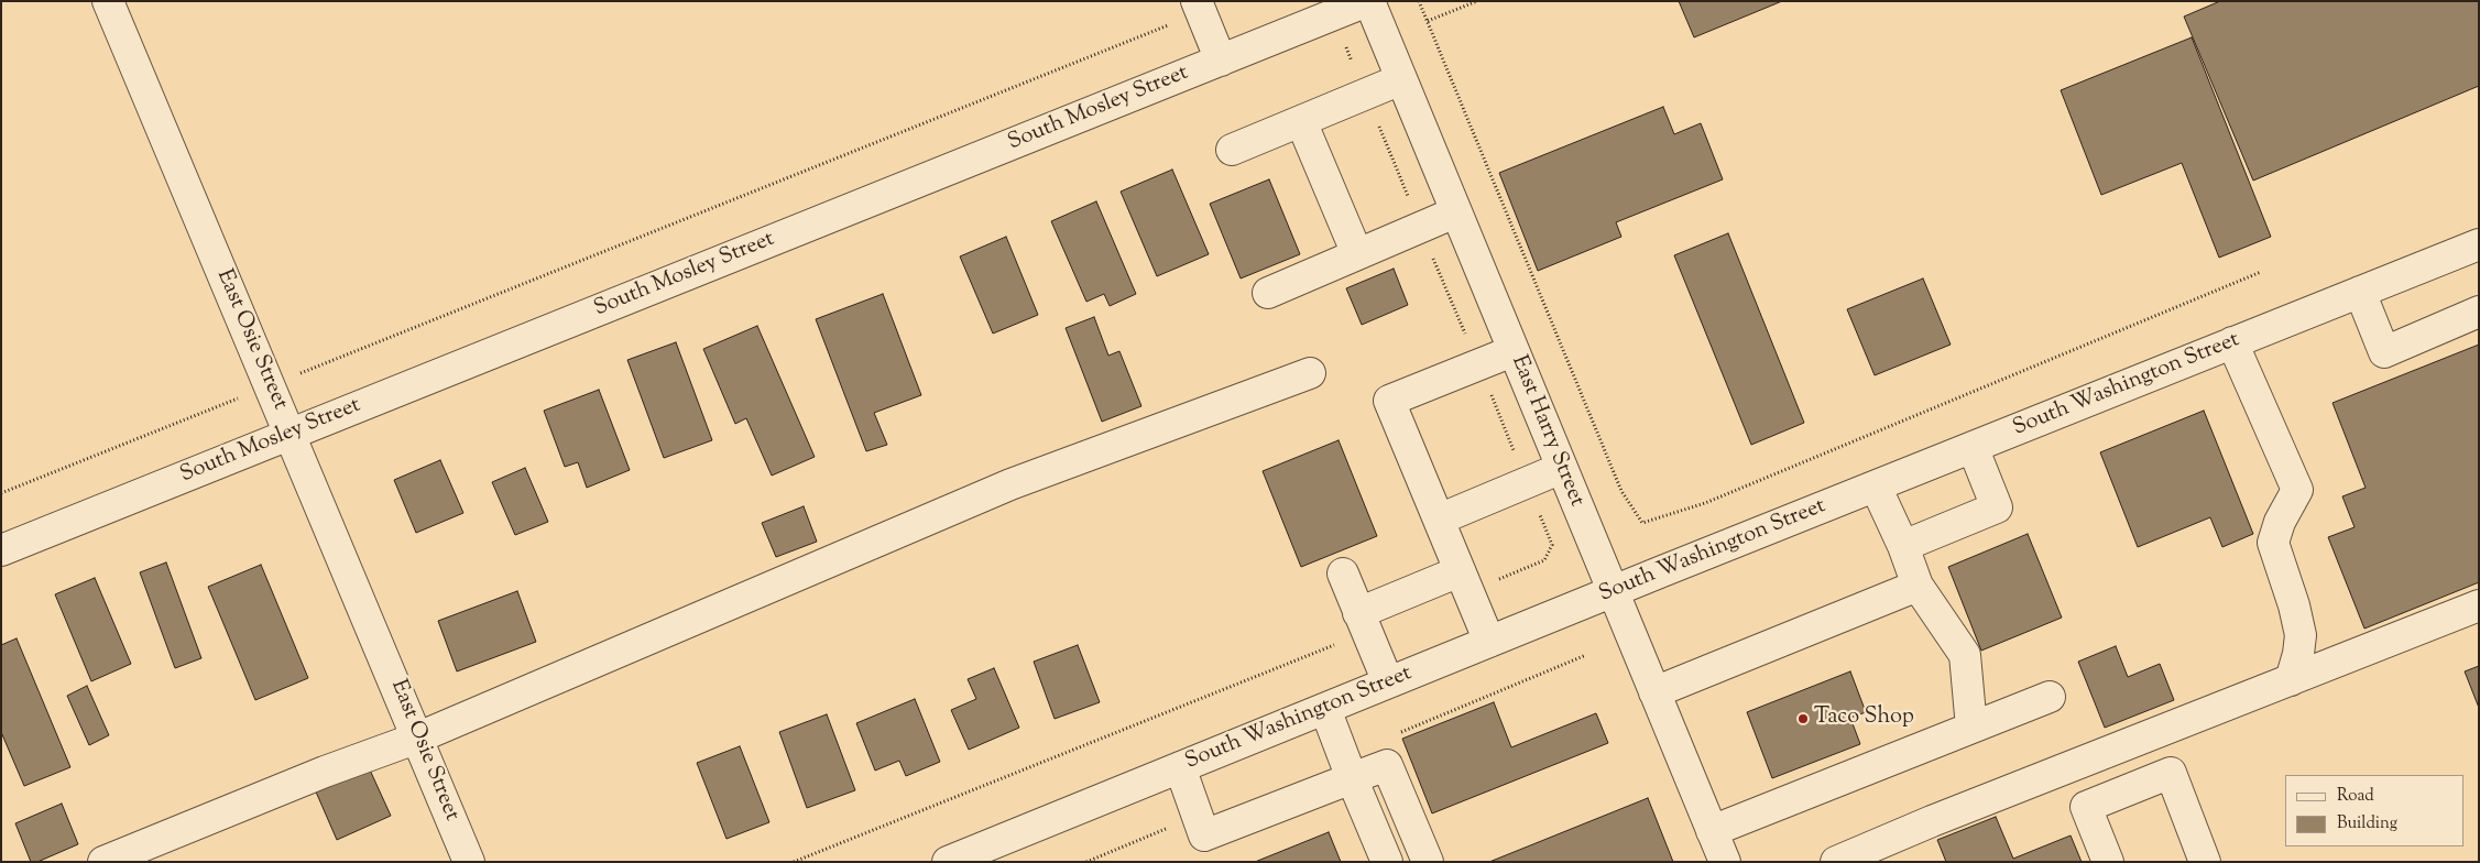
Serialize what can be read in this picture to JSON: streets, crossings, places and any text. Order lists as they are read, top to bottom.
{
  "streets": {
    "street": [
      "South Mosley Street",
      "East Osie Street",
      "South Washington Street",
      "East Harry Street"
    ]
  },
  "crossings": [
    ["South Mosley Street", "East Osie Street"],
    ["South Mosley Street", "East Harry Street"],
    ["South Washington Street", "East Harry Street"]
  ],
  "places": ["Taco Shop"],
  "legend": ["Road", "Building"]
}
